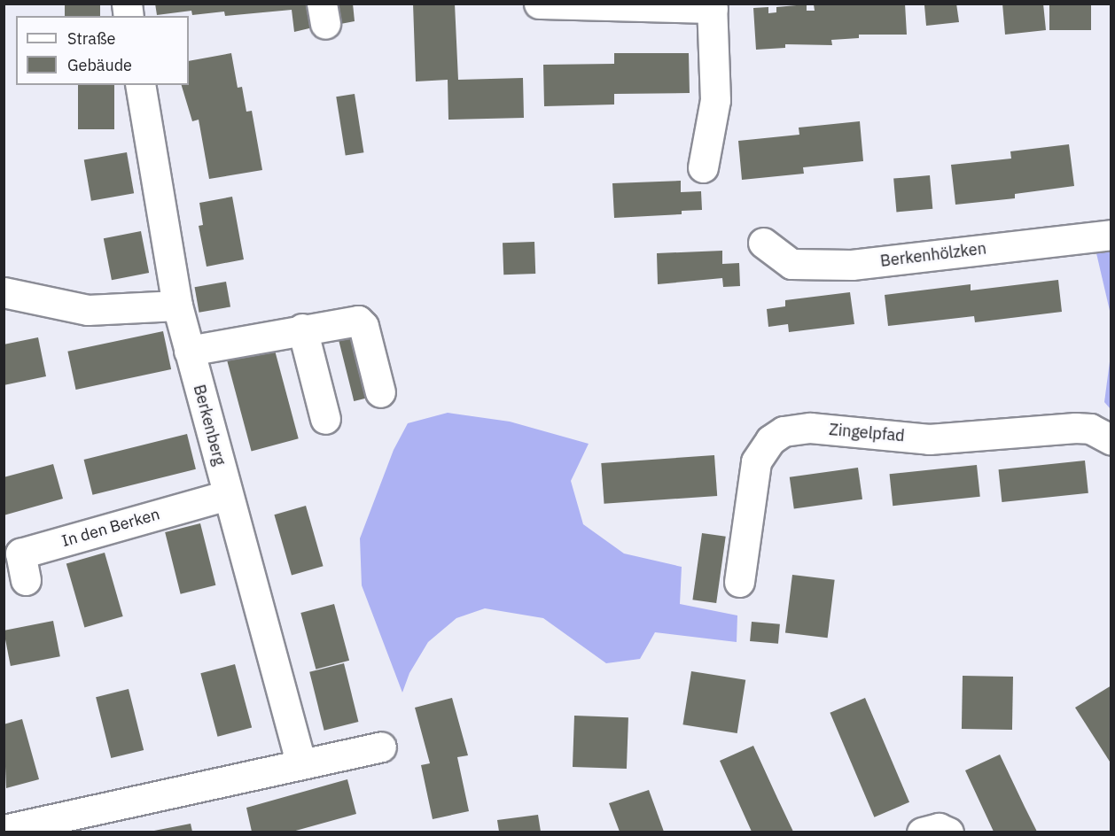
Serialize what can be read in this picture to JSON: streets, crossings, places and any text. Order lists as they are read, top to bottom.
{
  "streets": {
    "street": [
      "Berkenhölzken",
      "Berkenberg",
      "Zingelpfad",
      "In den Berken"
    ]
  },
  "crossings": [
    ["Berkenberg", "In den Berken"]
  ],
  "legend": ["Straße", "Gebäude"]
}
